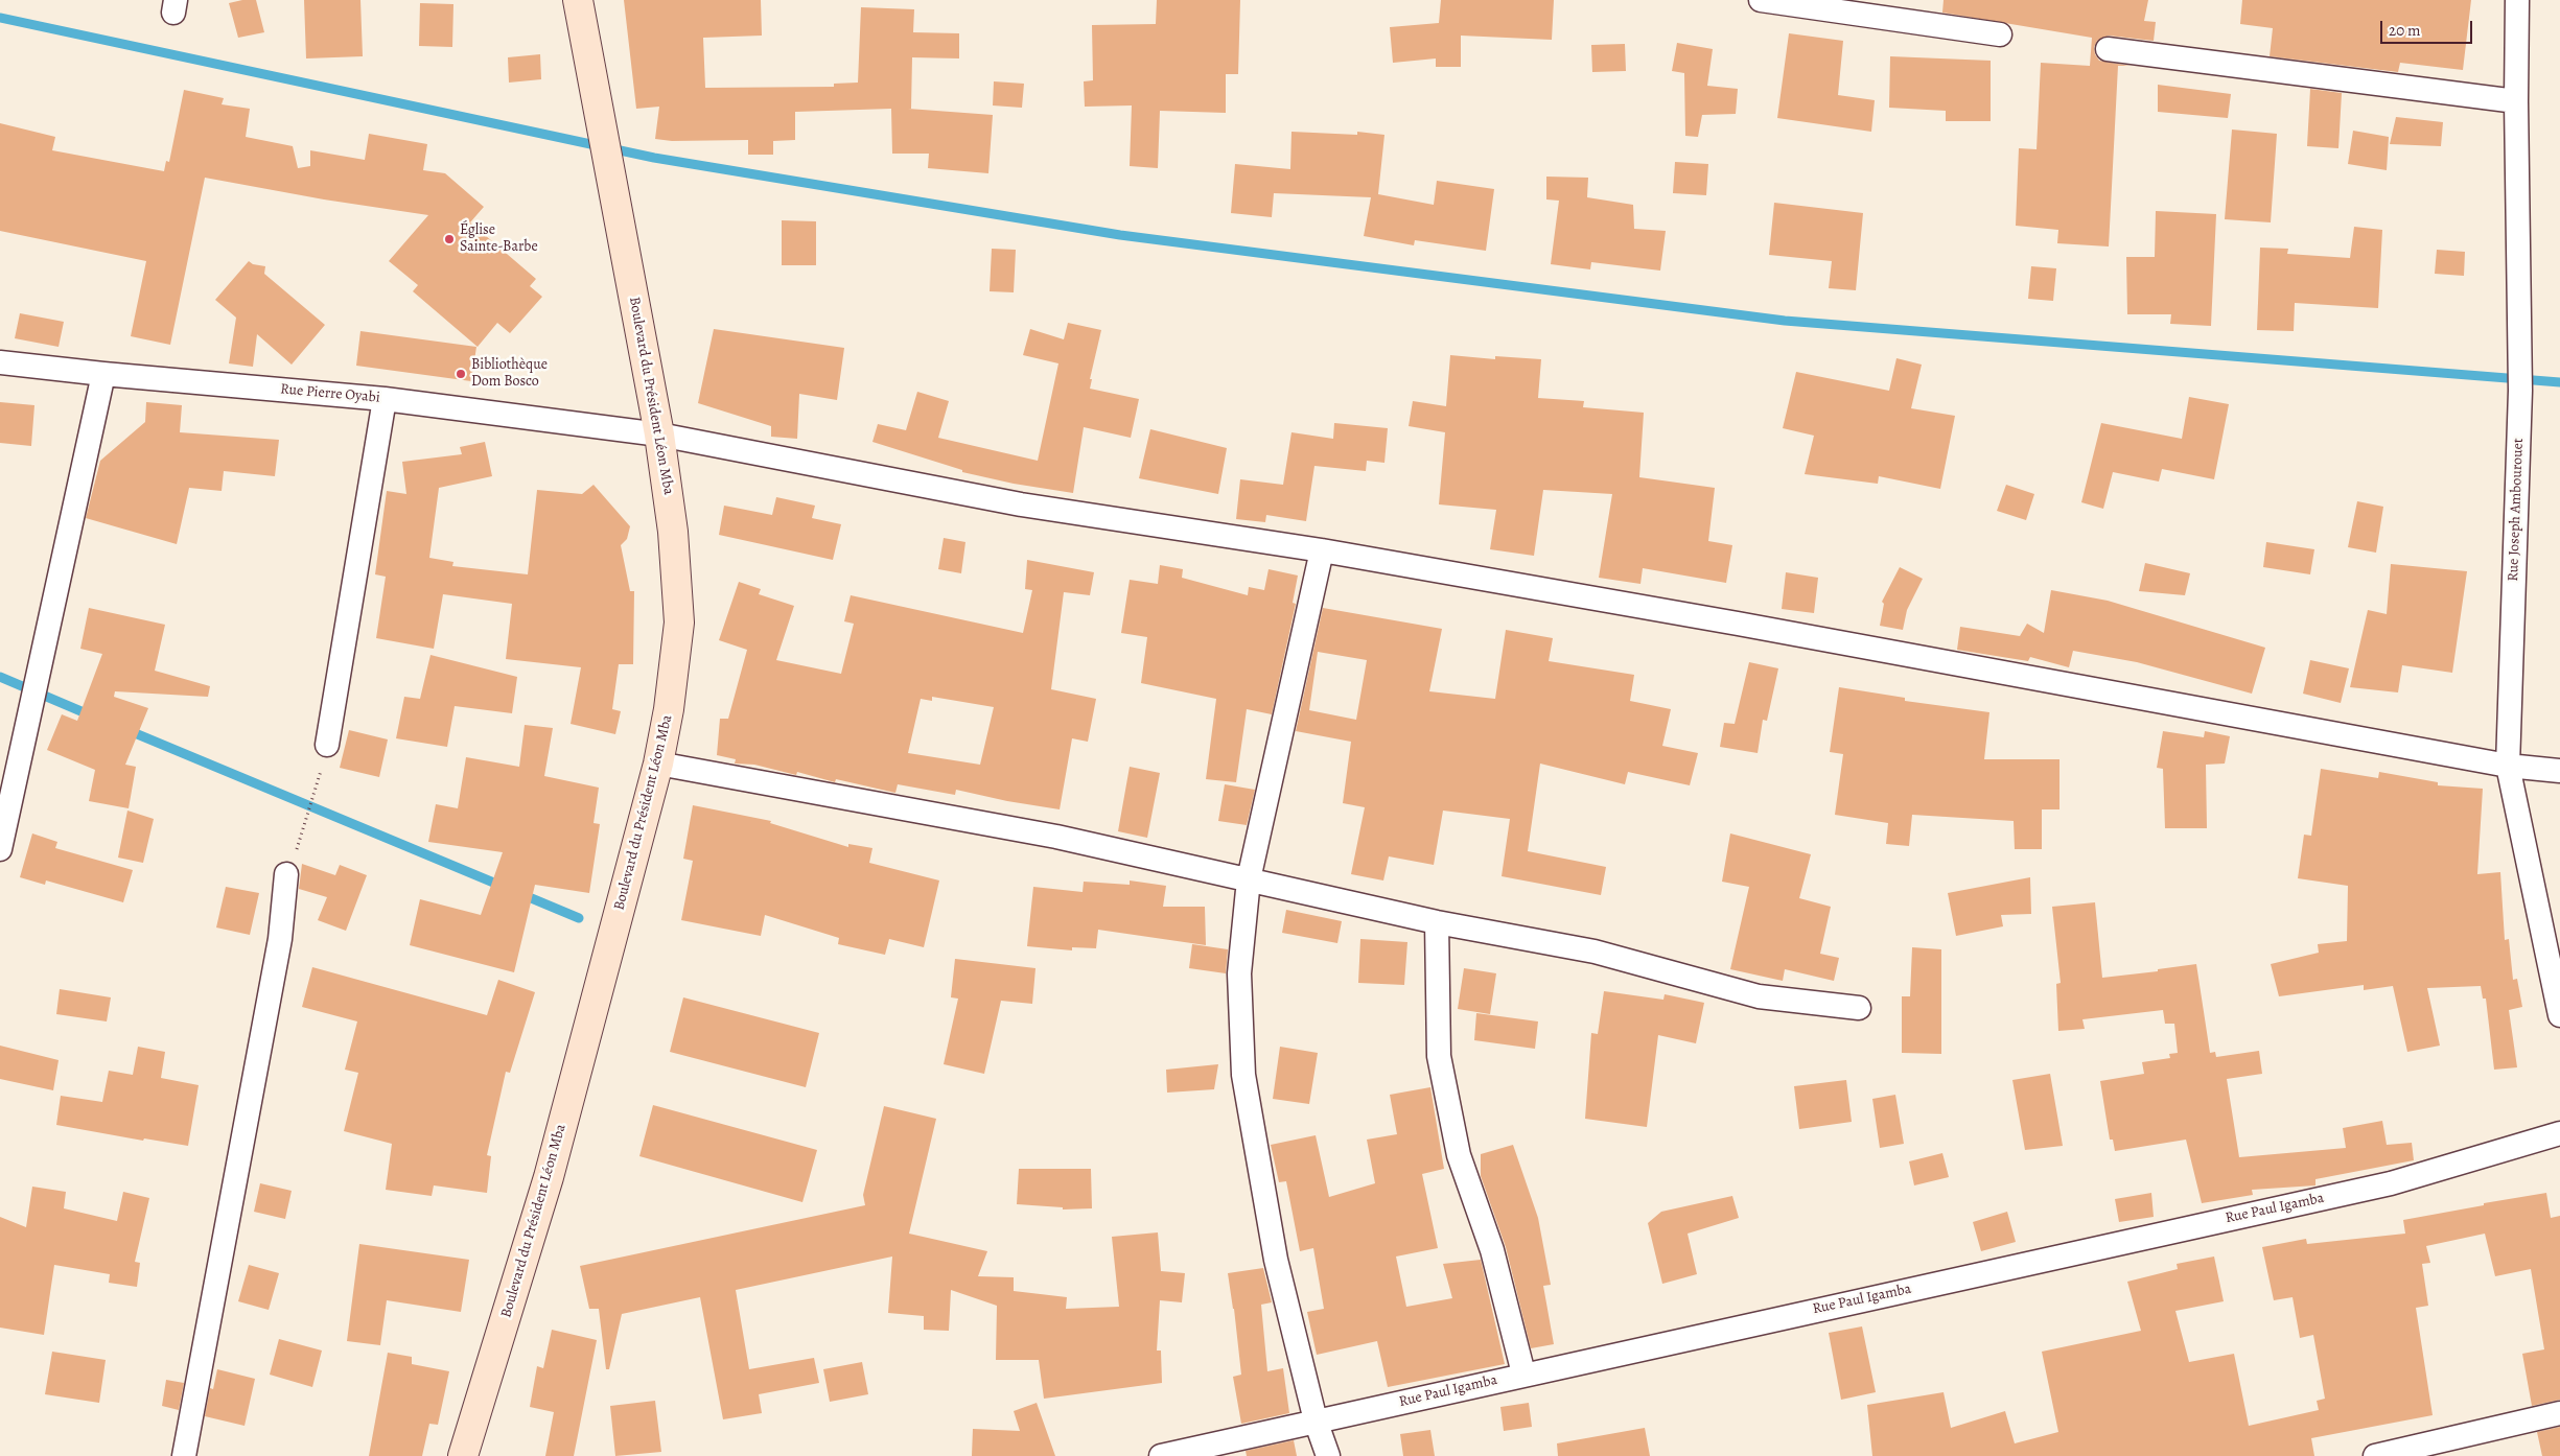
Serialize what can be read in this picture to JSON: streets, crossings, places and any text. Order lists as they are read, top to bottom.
{
  "streets": {
    "street": [
      "Rue Pierre Oyabi",
      "Boulevard du Président Léon Mba",
      "Rue Joseph Ambourouet",
      "Rue Paul Igamba"
    ]
  },
  "crossings": [
    ["Rue Pierre Oyabi", "Boulevard du Président Léon Mba"],
    ["Rue Pierre Oyabi", "Rue Joseph Ambourouet"]
  ],
  "places": ["Église Sainte-Barbe", "Bibliothèque Dom Bosco"],
  "scale_bar": "20 m"
}
